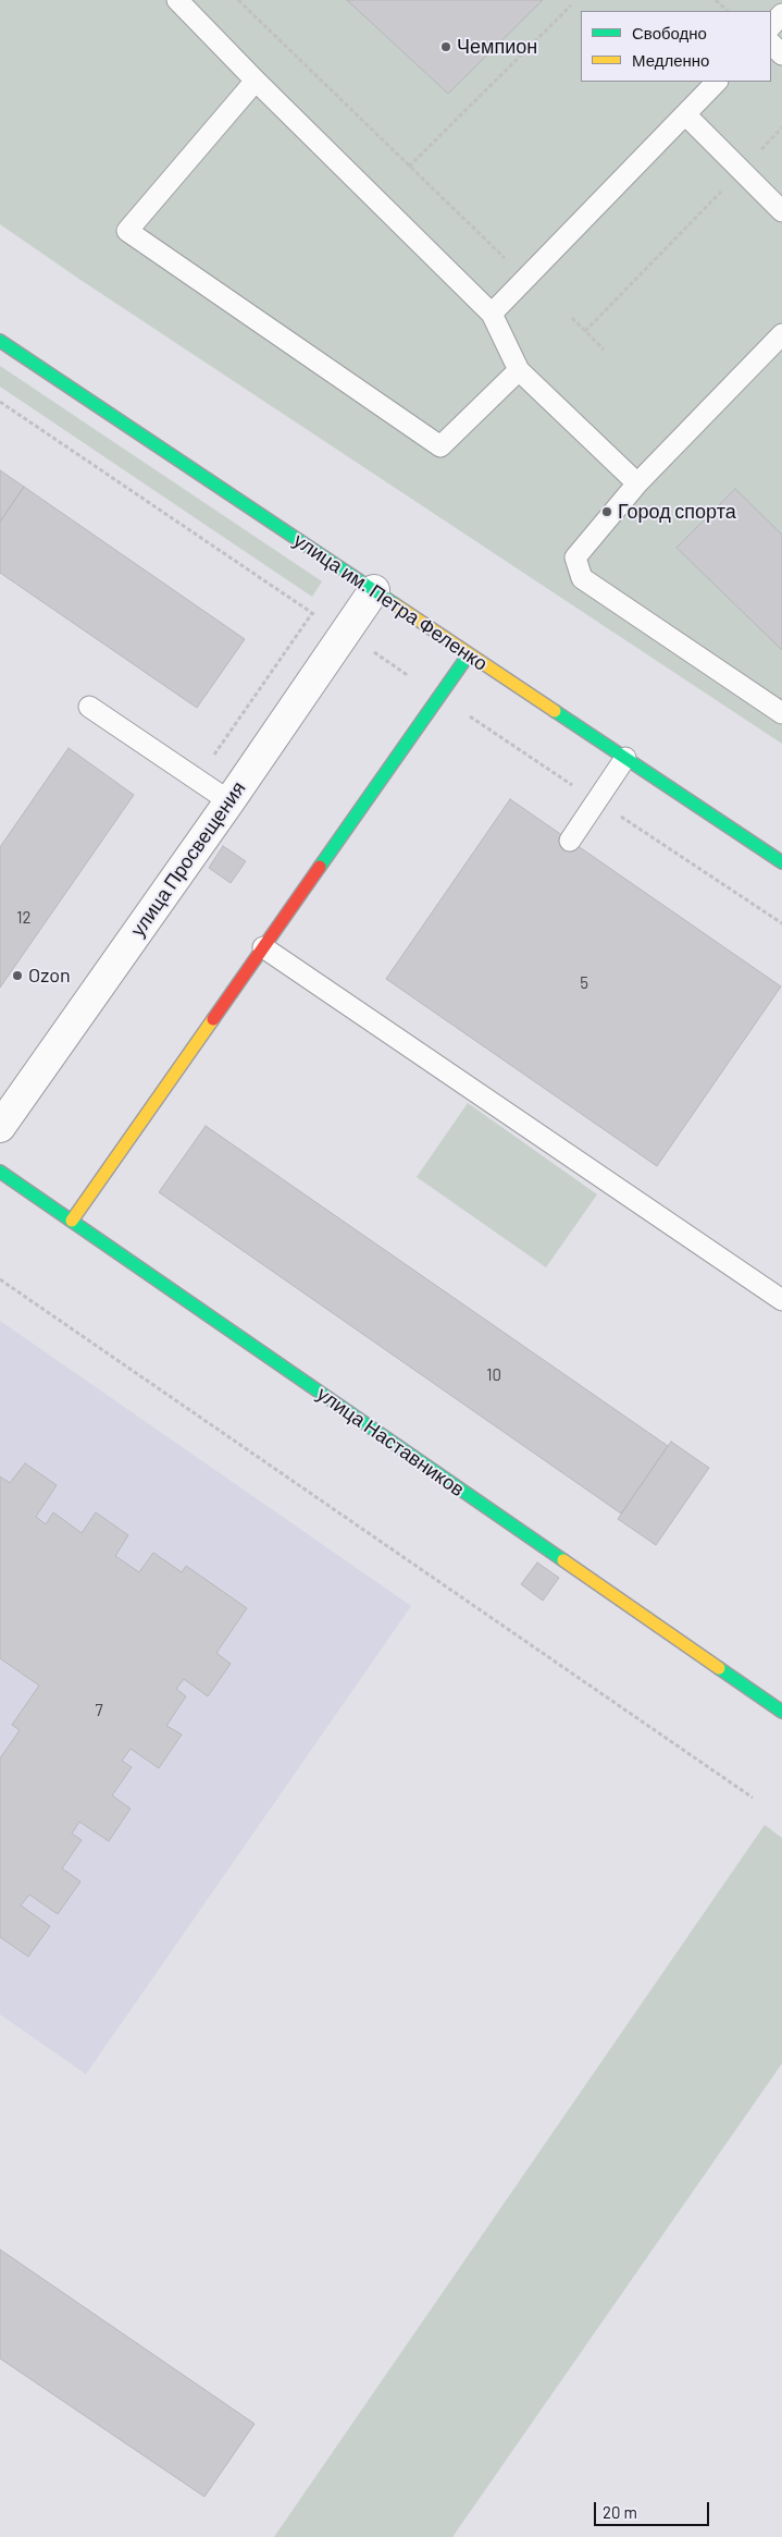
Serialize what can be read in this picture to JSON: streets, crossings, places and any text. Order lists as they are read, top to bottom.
{
  "streets": {
    "street": ["улица им. Петра Феленко", "улица Просвещения", "улица Наставников"]
  },
  "crossings": [
    ["улица им. Петра Феленко", "улица Просвещения"]
  ],
  "places": ["Чемпион", "Город спорта", "Ozon"],
  "house_numbers": [
    "12",
    "5",
    "10",
    "7"
  ],
  "legend": ["Свободно", "Медленно"],
  "scale_bar": "20 m"
}
